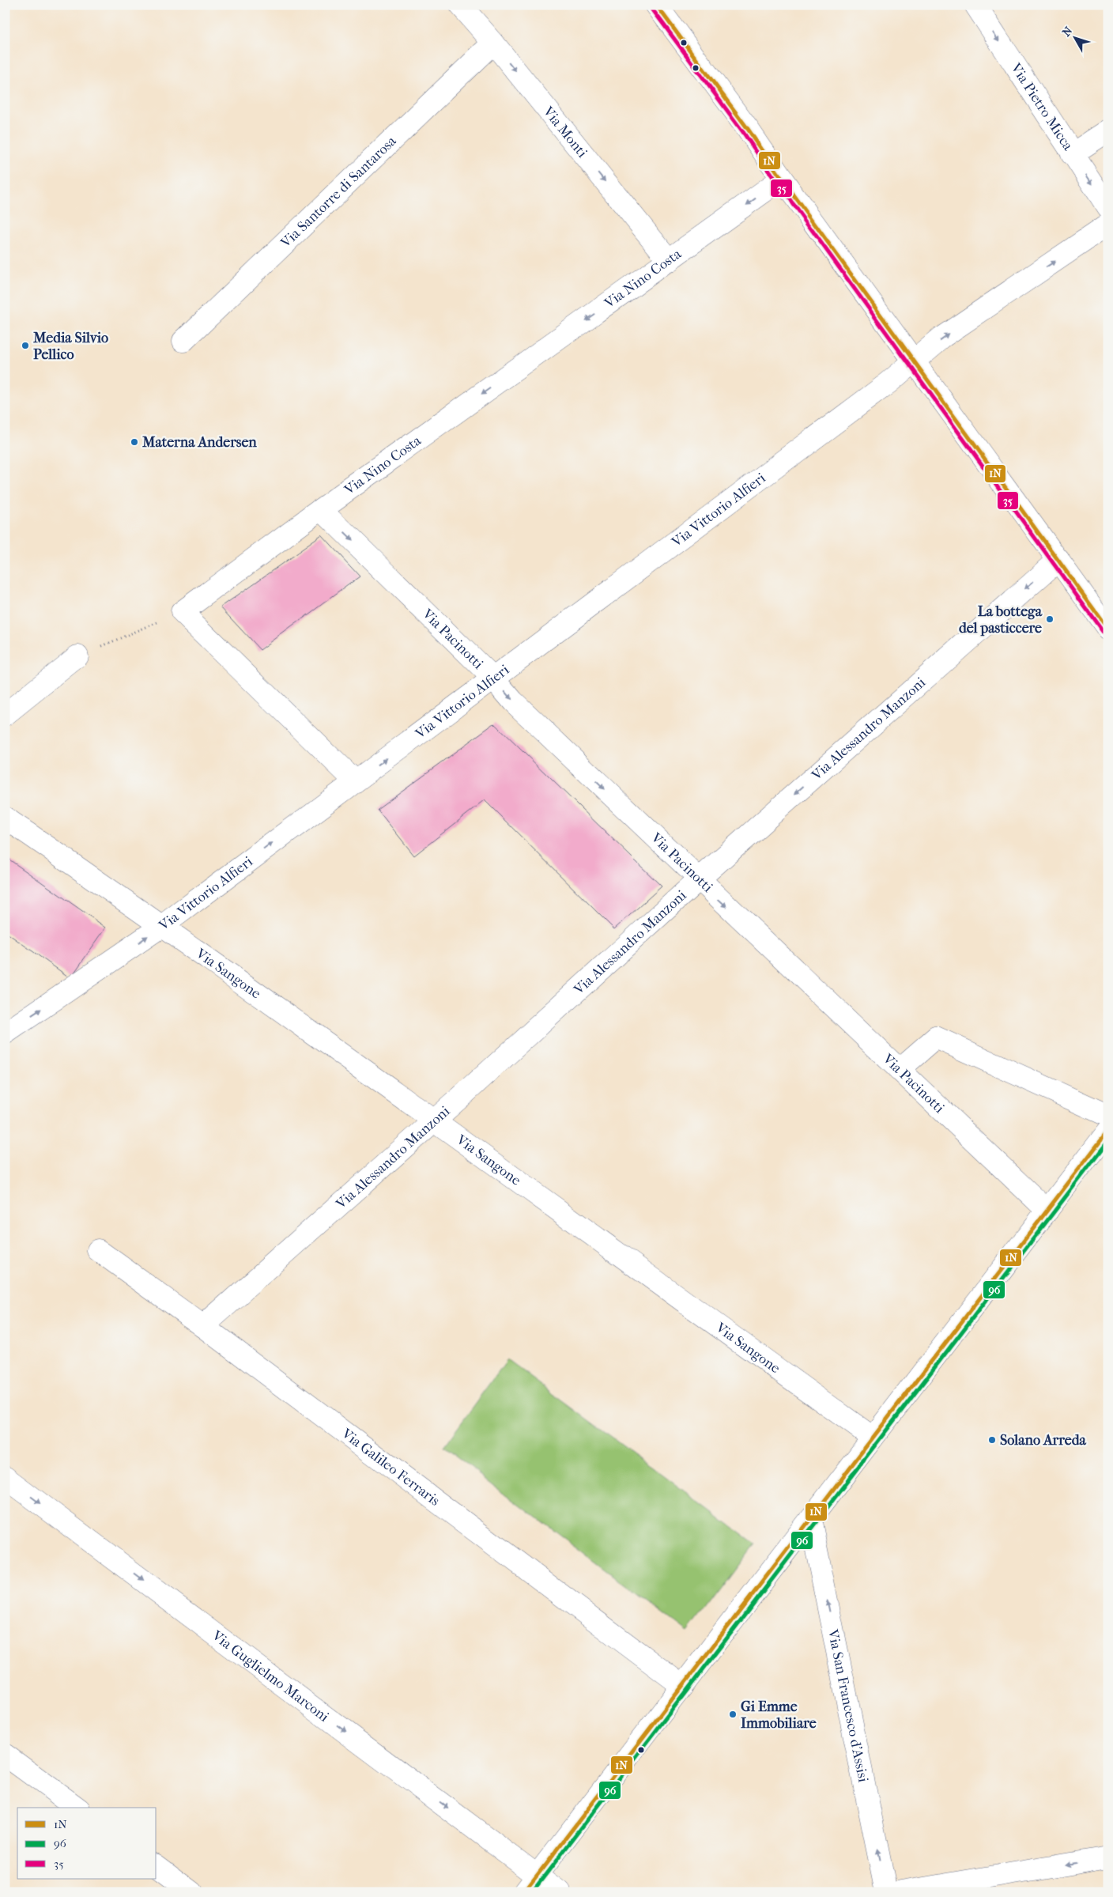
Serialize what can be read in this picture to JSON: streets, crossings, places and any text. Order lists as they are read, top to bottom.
{
  "streets": {
    "street": [
      "Via Pietro Micca",
      "Via Monti",
      "Via Santorre di Santarosa",
      "Via Nino Costa",
      "Via Vittorio Alfieri",
      "Via Pacinotti",
      "Via Alessandro Manzoni",
      "Via Sangone",
      "Via Galileo Ferraris",
      "Via Guglielmo Marconi",
      "Via San Francesco d'Assisi"
    ]
  },
  "crossings": [
    ["Via Monti", "Via Santorre di Santarosa"],
    ["Via Monti", "Via Nino Costa"],
    ["Via Nino Costa", "Via Pacinotti"],
    ["Via Vittorio Alfieri", "Via Pacinotti"],
    ["Via Vittorio Alfieri", "Via Sangone"],
    ["Via Pacinotti", "Via Alessandro Manzoni"],
    ["Via Alessandro Manzoni", "Via Sangone"],
    ["Via Alessandro Manzoni", "Via Galileo Ferraris"]
  ],
  "one_way": [
    "Via Pietro Micca",
    "Via Nino Costa",
    "Via Vittorio Alfieri",
    "Via Pacinotti",
    "Via Alessandro Manzoni",
    "Via Guglielmo Marconi",
    "Via San Francesco d'Assisi"
  ],
  "places": [
    "Media Silvio Pellico",
    "Materna Andersen",
    "La bottega del pasticcere",
    "Solano Arreda",
    "Gi Emme Immobiliare"
  ],
  "lines": ["transit line 1N", "transit line 35", "transit line 96"],
  "legend": ["1N", "96", "35"],
  "north": "top left"
}
